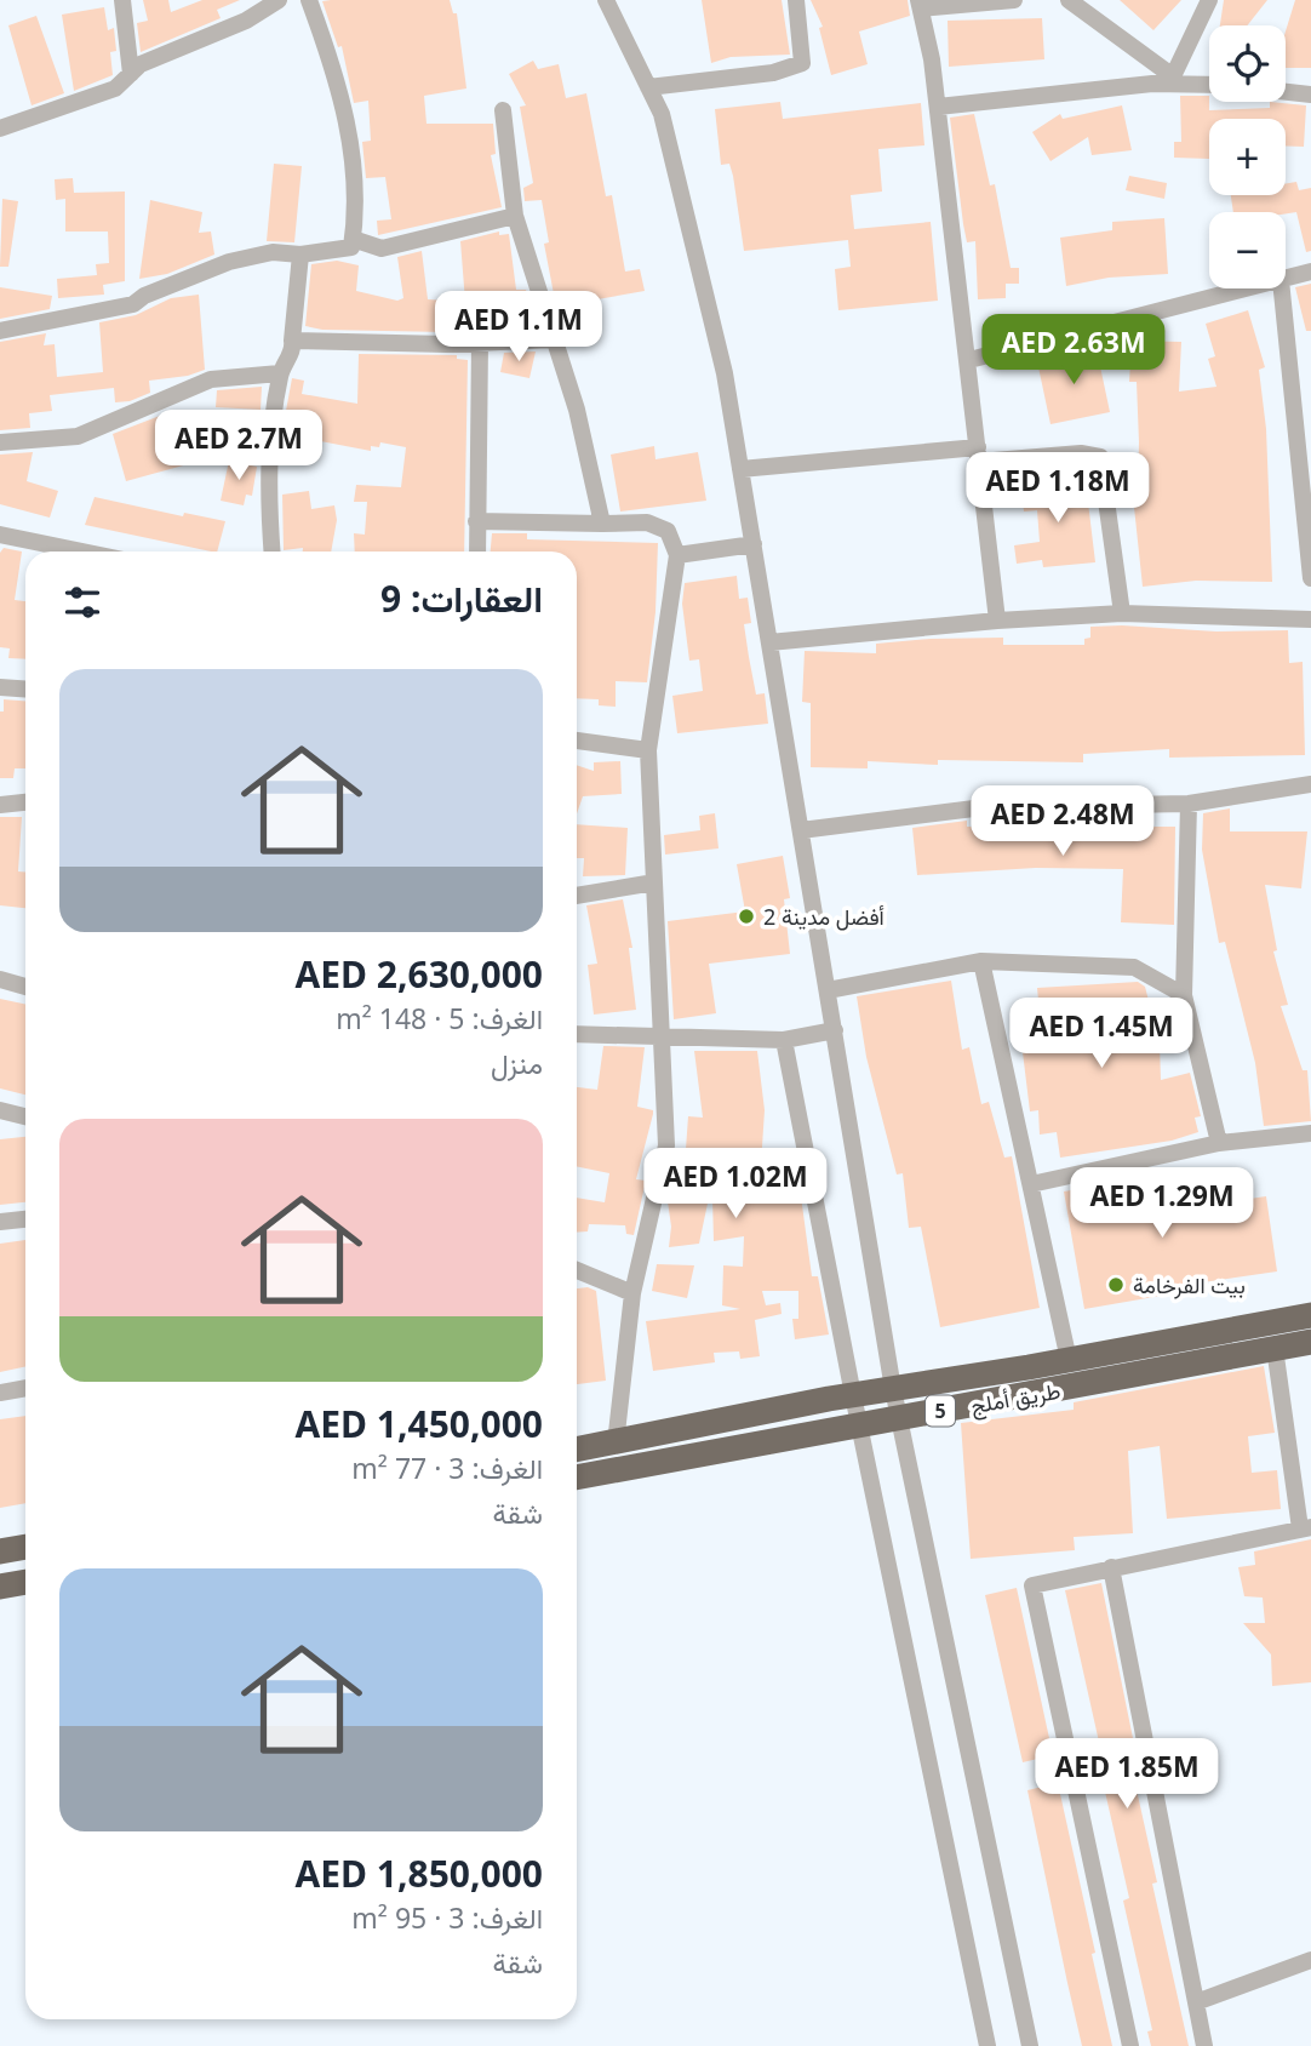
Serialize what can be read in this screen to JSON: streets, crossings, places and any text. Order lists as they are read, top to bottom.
{
  "streets": {
    "highway": ["طريق أملج", "5"]
  },
  "places": ["2 أفضل مدينة", "بيت الفرخامة"],
  "page": {
    "map_buttons": ["+", "−"],
    "price": [
      "AED 1.1M",
      "AED 2.63M",
      "AED 2.7M",
      "AED 1.18M",
      "AED 2.48M",
      "AED 1.45M",
      "AED 1.02M",
      "AED 1.29M",
      "AED 1.85M"
    ],
    "heading": "العقارات: 9",
    "list": [
      {
        "name": "AED 2,630,000",
        "note": "الغرف: 5 · 148 m² · منزل"
      },
      {
        "name": "AED 1,450,000",
        "note": "الغرف: 3 · 77 m² · شقة"
      },
      {
        "name": "AED 1,850,000",
        "note": "الغرف: 3 · 95 m² · شقة"
      }
    ]
  }
}
